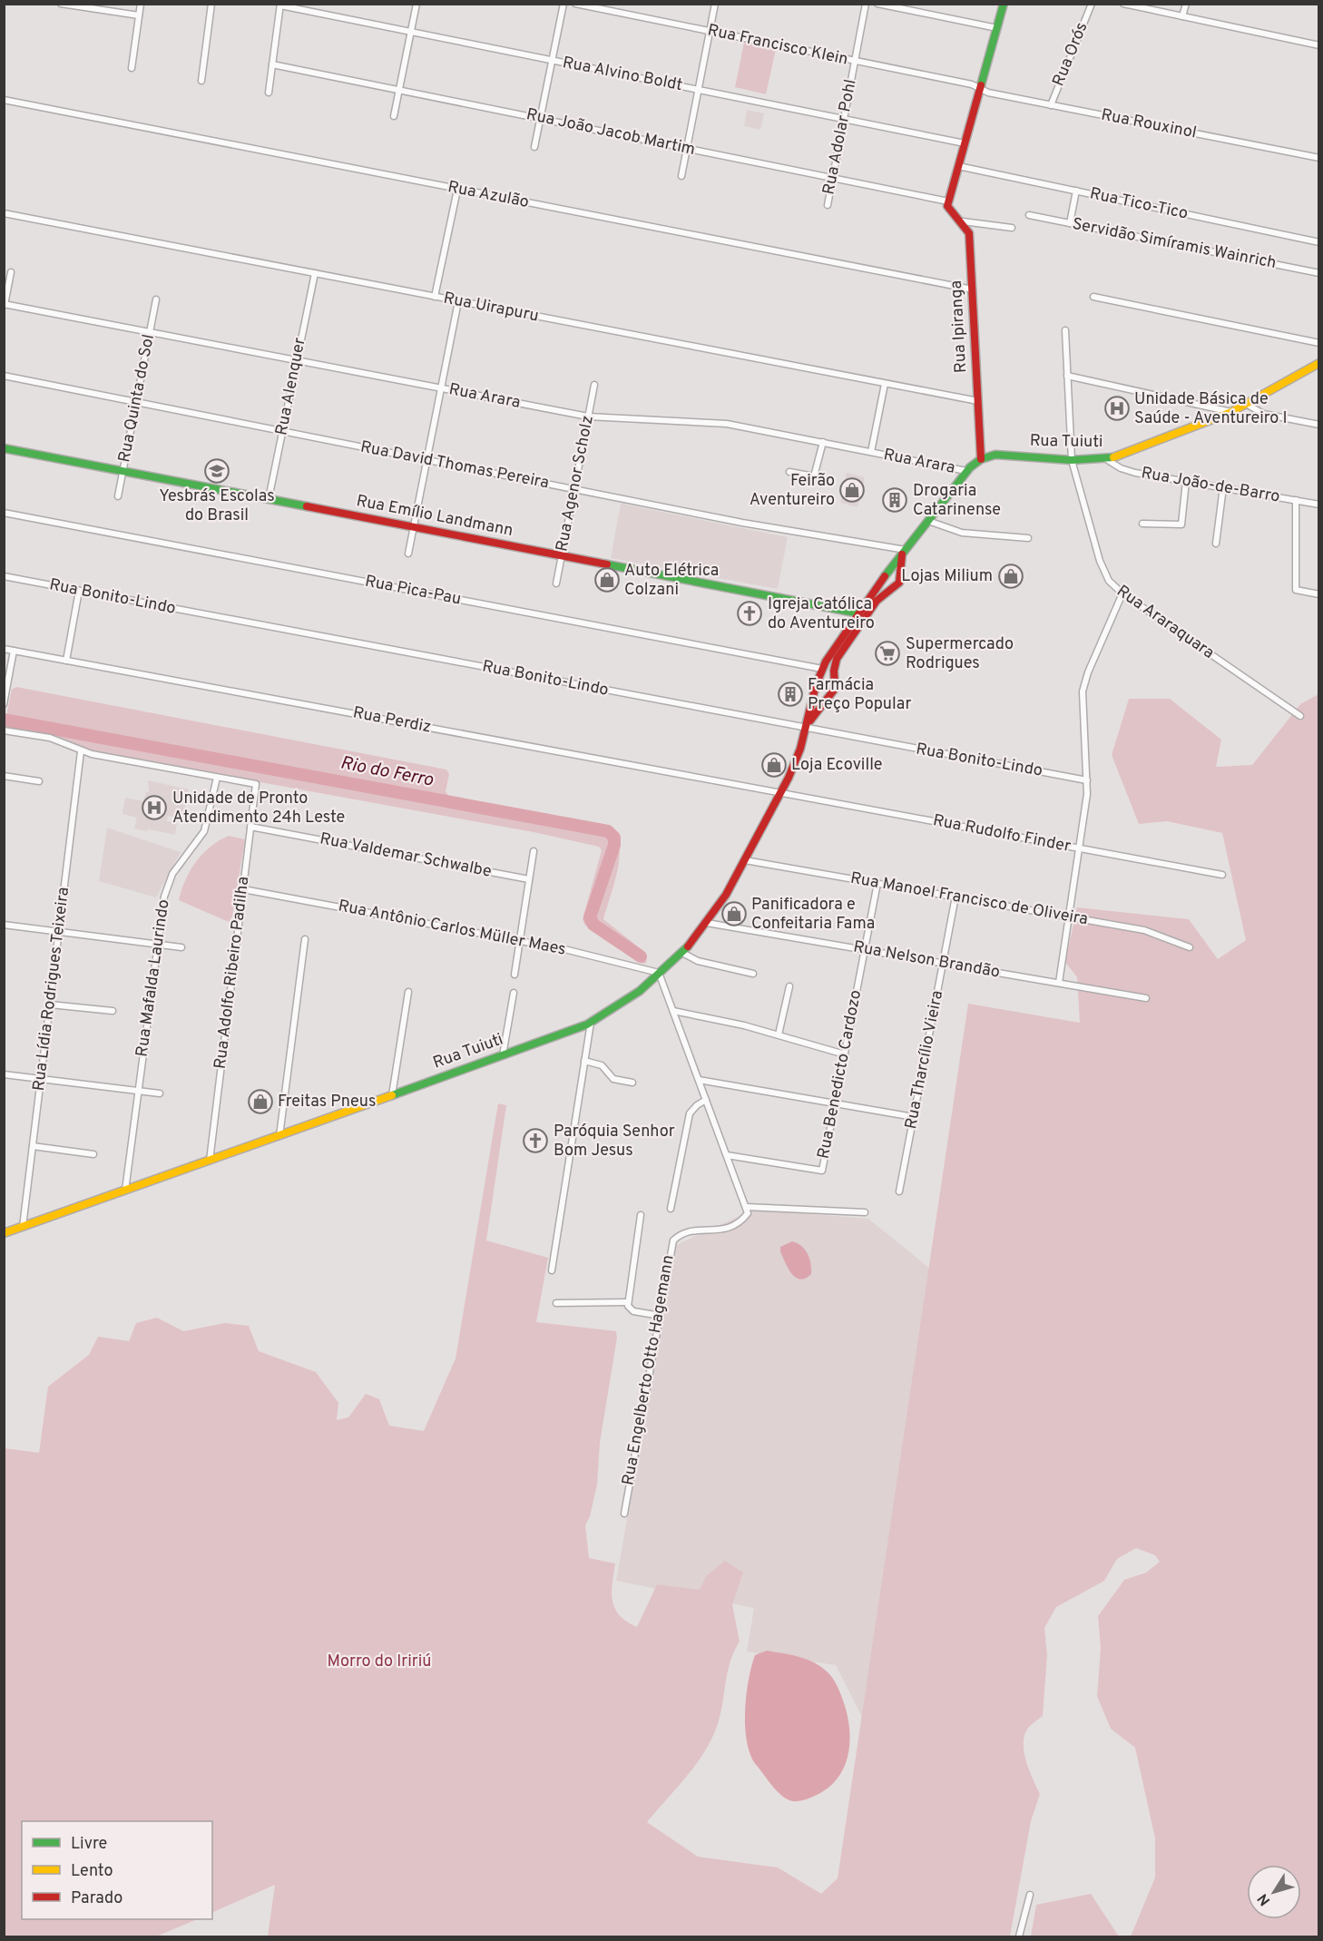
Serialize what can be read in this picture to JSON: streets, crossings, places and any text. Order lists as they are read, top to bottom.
{
  "streets": {
    "main road": ["Rua Ipiranga", "Rua Tuiuti", "Rua Emílio Landmann"],
    "street": [
      "Rua Francisco Klein",
      "Rua Orós",
      "Rua Alvino Boldt",
      "Rua Rouxinol",
      "Rua João Jacob Martim",
      "Rua Adolar Pohl",
      "Rua Azulão",
      "Rua Tico-Tico",
      "Servidão Simíramis Wainrich",
      "Rua Uirapuru",
      "Rua Alenquer",
      "Rua Arara",
      "Rua Quinta do Sol",
      "Rua David Thomas Pereira",
      "Rua Agenor Scholz",
      "Rua João-de-Barro",
      "Rua Pica-Pau",
      "Rua Bonito-Lindo",
      "Rua Araraquara",
      "Rua Perdiz",
      "Rua Rudolfo Finder",
      "Rua Valdemar Schwalbe",
      "Rua Manoel Francisco de Oliveira",
      "Rua Antônio Carlos Müller Maes",
      "Rua Nelson Brandão",
      "Rua Adolfo Ribeiro Padilha",
      "Rua Mafalda Laurindo",
      "Rua Lídia Rodrigues Teixeira",
      "Rua Tharcílio Vieira",
      "Rua Benedicto Cardozo",
      "Rua Engelberto Otto Hagemann"
    ]
  },
  "crossings": [
    ["Rua Francisco Klein", "Rua Rouxinol"],
    ["Rua Francisco Klein", "Rua Adolar Pohl"],
    ["Rua Orós", "Rua Rouxinol"],
    ["Rua Alvino Boldt", "Rua Adolar Pohl"],
    ["Rua João Jacob Martim", "Rua Adolar Pohl"],
    ["Rua João Jacob Martim", "Rua Ipiranga"],
    ["Rua Azulão", "Rua Ipiranga"],
    ["Rua Uirapuru", "Rua Ipiranga"],
    ["Rua Uirapuru", "Rua Alenquer"],
    ["Rua Ipiranga", "Rua Tuiuti"],
    ["Rua Alenquer", "Rua Arara"],
    ["Rua Alenquer", "Rua David Thomas Pereira"],
    ["Rua Alenquer", "Rua Emílio Landmann"],
    ["Rua Arara", "Rua Quinta do Sol"],
    ["Rua Arara", "Rua Tuiuti"],
    ["Rua Arara", "Rua Agenor Scholz"],
    ["Rua Quinta do Sol", "Rua David Thomas Pereira"],
    ["Rua Quinta do Sol", "Rua Emílio Landmann"],
    ["Rua Tuiuti", "Rua David Thomas Pereira"],
    ["Rua Tuiuti", "Rua João-de-Barro"],
    ["Rua Tuiuti", "Rua Emílio Landmann"],
    ["Rua Tuiuti", "Rua Pica-Pau"],
    ["Rua Tuiuti", "Rua Bonito-Lindo"],
    ["Rua Tuiuti", "Rua Araraquara"],
    ["Rua Tuiuti", "Rua Perdiz"],
    ["Rua Tuiuti", "Rua Rudolfo Finder"],
    ["Rua Tuiuti", "Rua Manoel Francisco de Oliveira"],
    ["Rua Tuiuti", "Rua Antônio Carlos Müller Maes"],
    ["Rua Tuiuti", "Rua Nelson Brandão"],
    ["Rua Tuiuti", "Rua Adolfo Ribeiro Padilha"],
    ["Rua Tuiuti", "Rua Mafalda Laurindo"],
    ["Rua Tuiuti", "Rua Lídia Rodrigues Teixeira"],
    ["Rua David Thomas Pereira", "Rua Agenor Scholz"],
    ["Rua Agenor Scholz", "Rua Emílio Landmann"],
    ["Rua Perdiz", "Rua Rudolfo Finder"],
    ["Rua Valdemar Schwalbe", "Rua Adolfo Ribeiro Padilha"],
    ["Rua Manoel Francisco de Oliveira", "Rua Tharcílio Vieira"],
    ["Rua Manoel Francisco de Oliveira", "Rua Benedicto Cardozo"],
    ["Rua Antônio Carlos Müller Maes", "Rua Adolfo Ribeiro Padilha"],
    ["Rua Nelson Brandão", "Rua Tharcílio Vieira"],
    ["Rua Nelson Brandão", "Rua Benedicto Cardozo"],
    ["Rua Adolfo Ribeiro Padilha", "Rua Mafalda Laurindo"]
  ],
  "water": ["Rio do Ferro"],
  "parks": ["Morro do Iririú"],
  "places": {
    "hospital": ["Unidade Básica de Saúde - Aventureiro I", "Unidade de Pronto Atendimento 24h Leste"],
    "school or university": ["Yesbrás Escolas do Brasil"],
    "shop": [
      "Feirão Aventureiro",
      "Lojas Milium",
      "Auto Elétrica Colzani",
      "Loja Ecoville",
      "Panificadora e Confeitaria Fama",
      "Freitas Pneus"
    ],
    "building": ["Drogaria Catarinense", "Farmácia Preço Popular"],
    "church": ["Igreja Católica do Aventureiro", "Paróquia Senhor Bom Jesus"],
    "supermarket": ["Supermercado Rodrigues"]
  },
  "legend": ["Livre", "Lento", "Parado"],
  "north": "bottom left"
}
